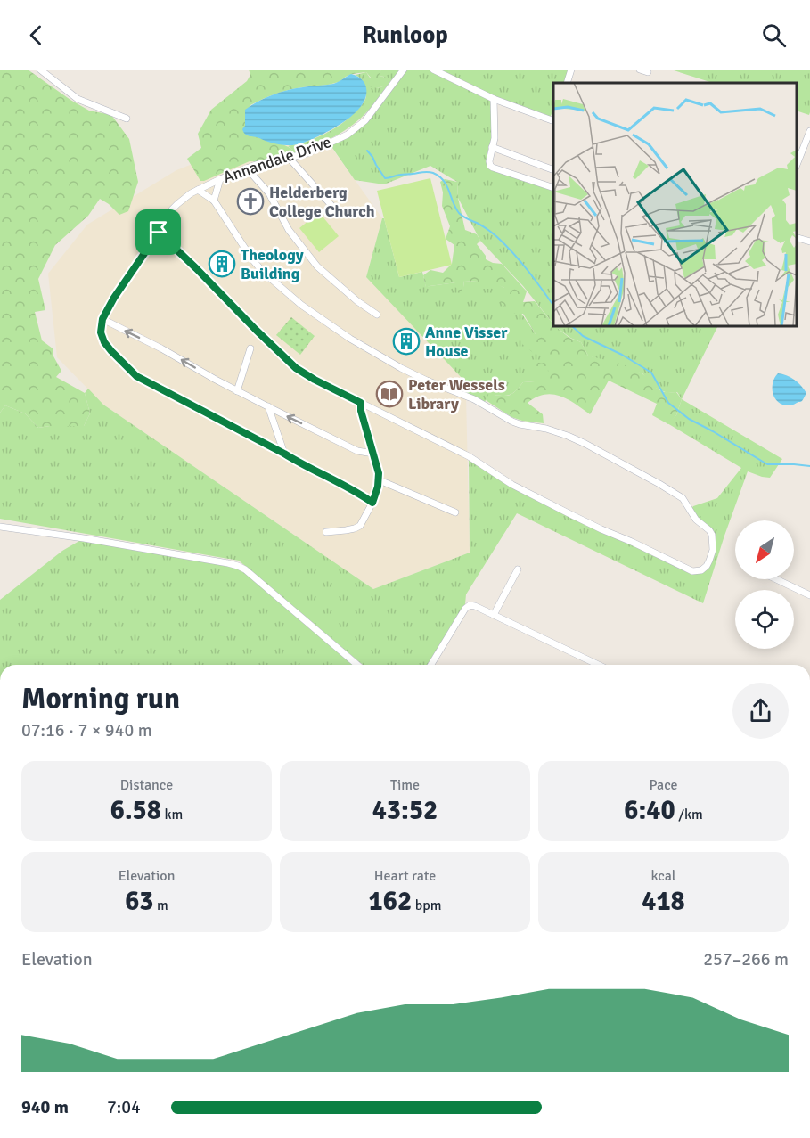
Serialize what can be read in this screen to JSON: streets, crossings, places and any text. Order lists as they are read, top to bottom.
{
  "streets": {
    "street": ["Annandale Drive"]
  },
  "places": {
    "church": ["Helderberg College Church"],
    "building": ["Theology Building", "Anne Visser House"],
    "library": ["Peter Wessels Library"]
  },
  "north": "bottom left",
  "page": {
    "header": "Runloop",
    "heading": ["Morning run", "07:16 · 7 × 940 m"],
    "stats": [
      ["Distance", "6.58 km"],
      ["Time", "43:52"],
      ["Pace", "6:40 /km"],
      ["Elevation", "63 m"],
      ["Heart rate", "162 bpm"],
      ["kcal", "418"]
    ],
    "chart": ["Elevation", "257–266 m"],
    "list": [
      {
        "name": "940 m",
        "note": "7:04"
      }
    ]
  }
}
